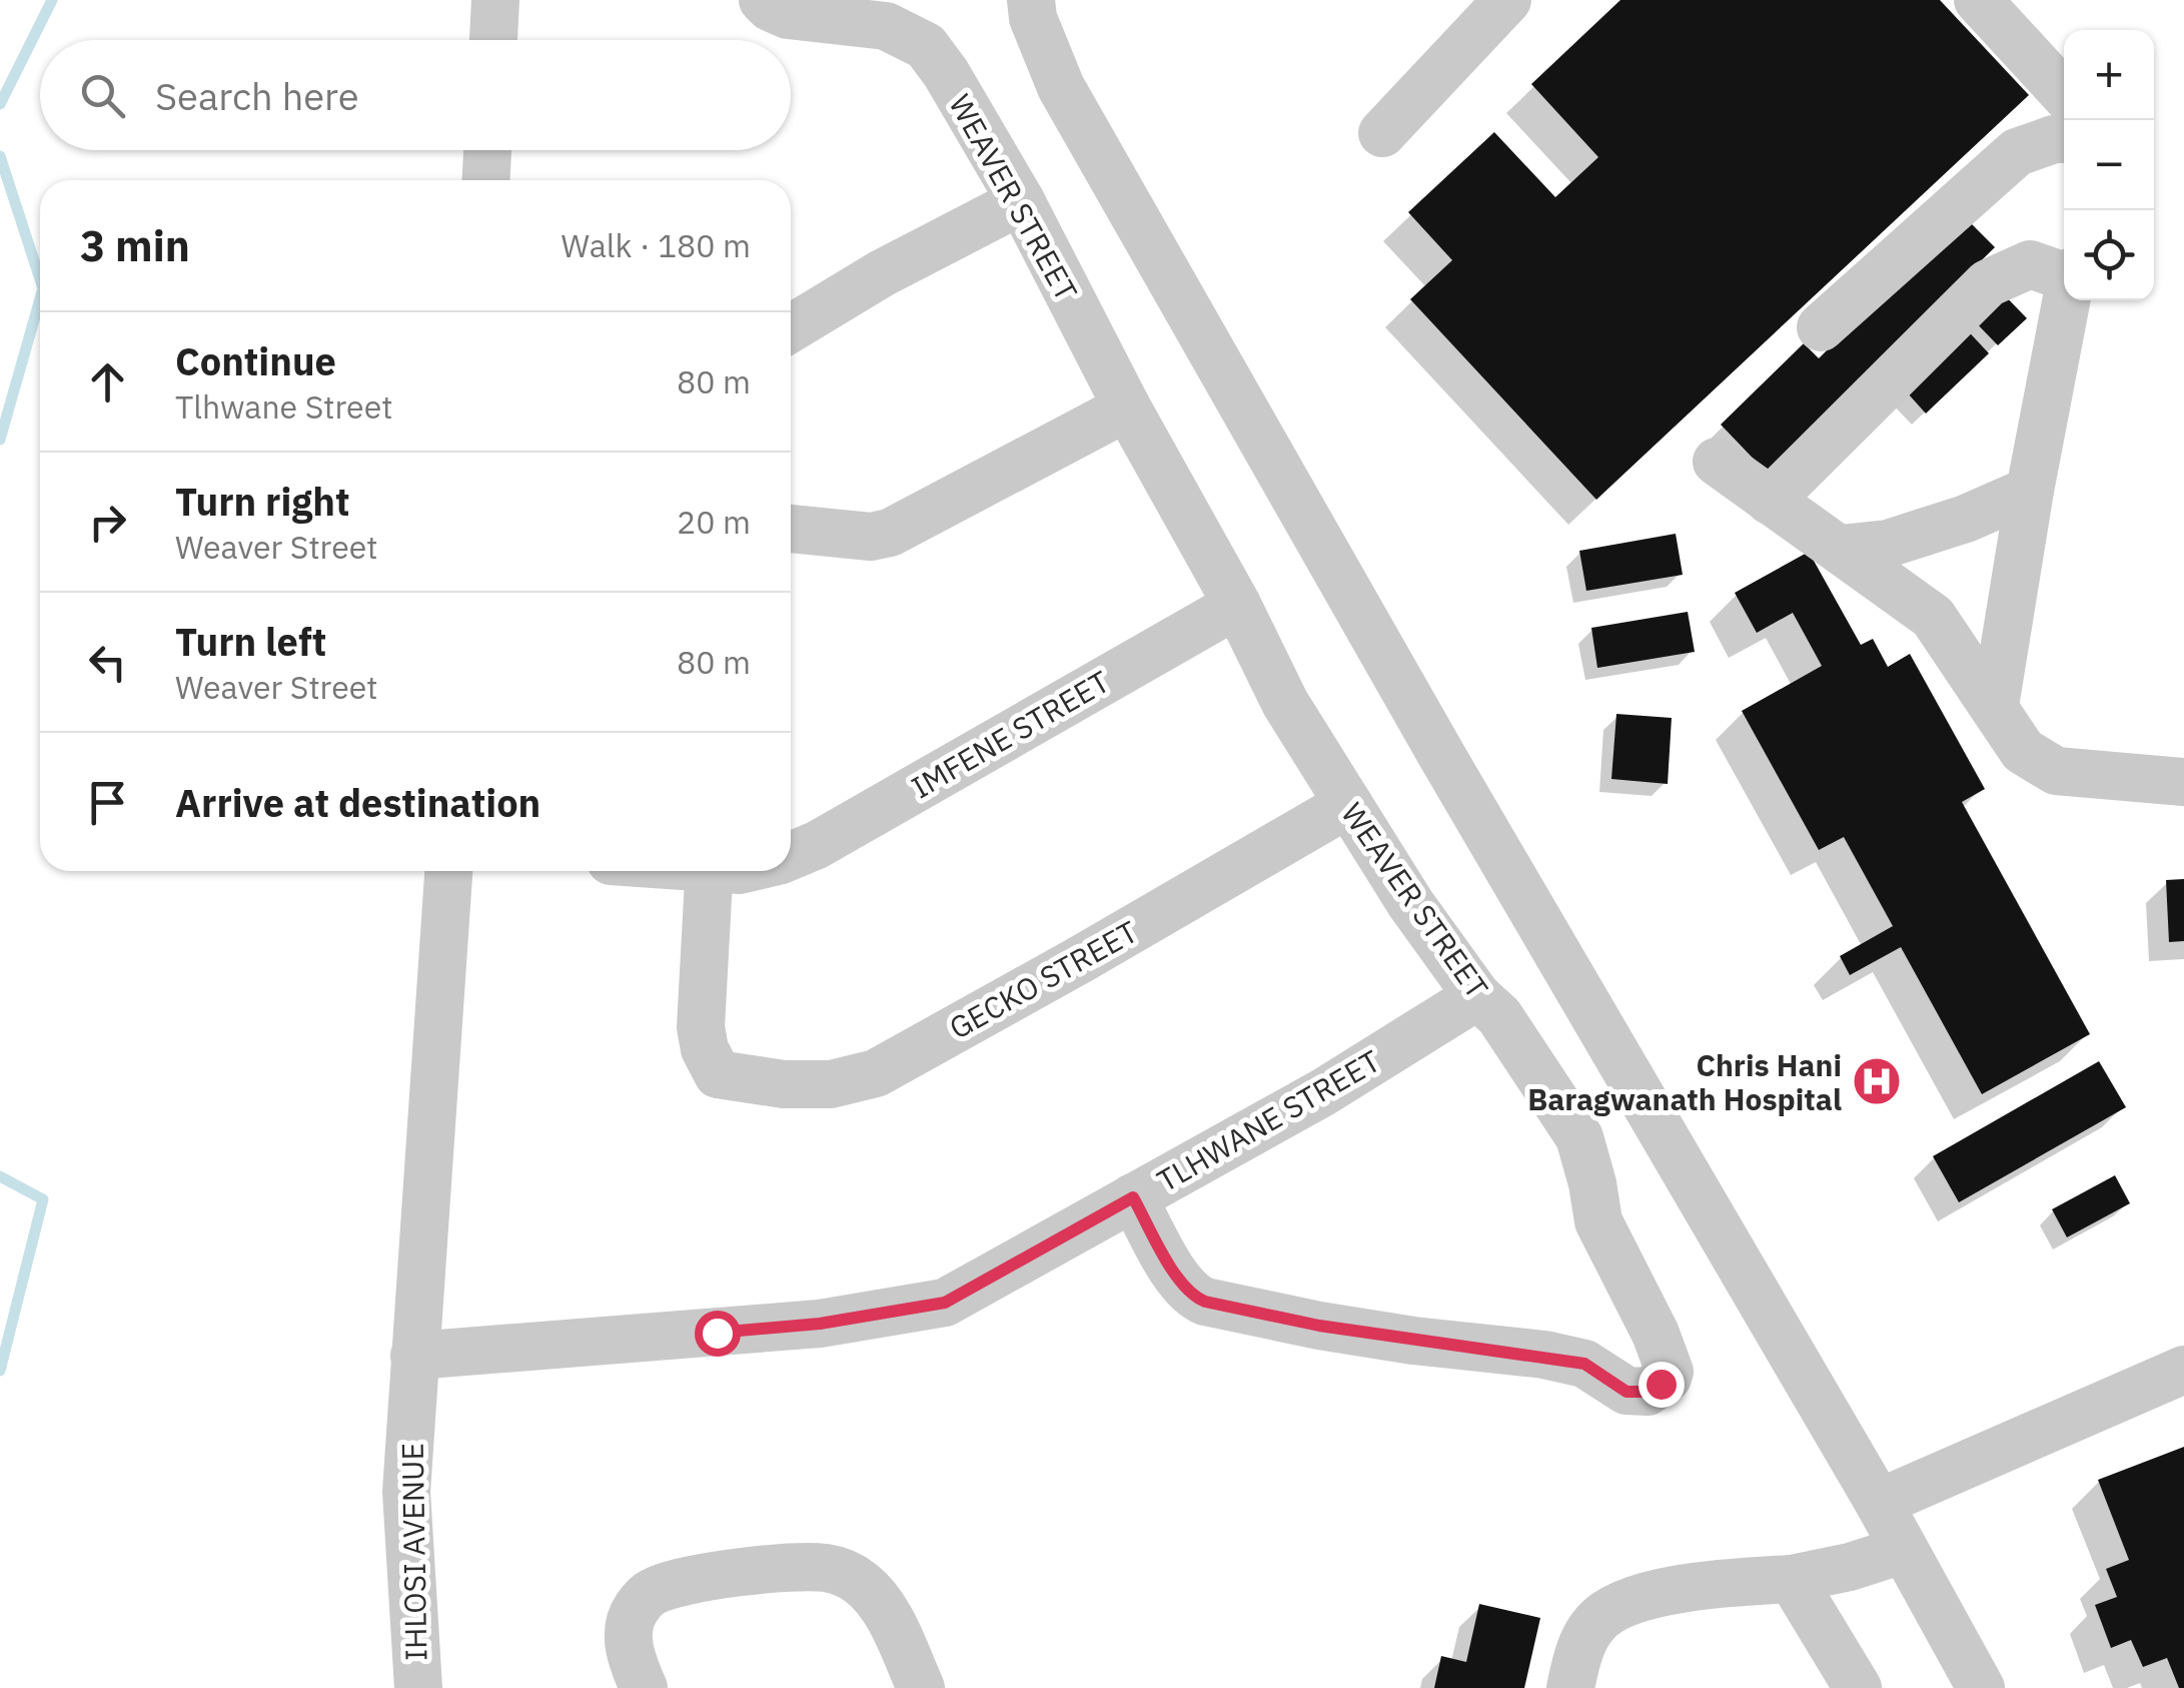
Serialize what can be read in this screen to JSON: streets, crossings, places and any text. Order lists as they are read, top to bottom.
{
  "streets": {
    "street": [
      "WEAVER STREET",
      "IMFENE STREET",
      "GECKO STREET",
      "TLHWANE STREET",
      "IHLOSI AVENUE"
    ]
  },
  "crossings": [
    ["WEAVER STREET", "IMFENE STREET"],
    ["WEAVER STREET", "GECKO STREET"],
    ["WEAVER STREET", "TLHWANE STREET"],
    ["TLHWANE STREET", "IHLOSI AVENUE"]
  ],
  "places": {
    "hospital": ["Chris Hani Baragwanath Hospital"]
  },
  "page": {
    "map_buttons": ["+", "−"],
    "search": "Search here",
    "heading": ["3 min", "Walk · 180 m"],
    "list": [
      ["Continue", "Tlhwane Street", "80 m"],
      ["Turn right", "Weaver Street", "20 m"],
      ["Turn left", "Weaver Street", "80 m"],
      "Arrive at destination"
    ]
  }
}
